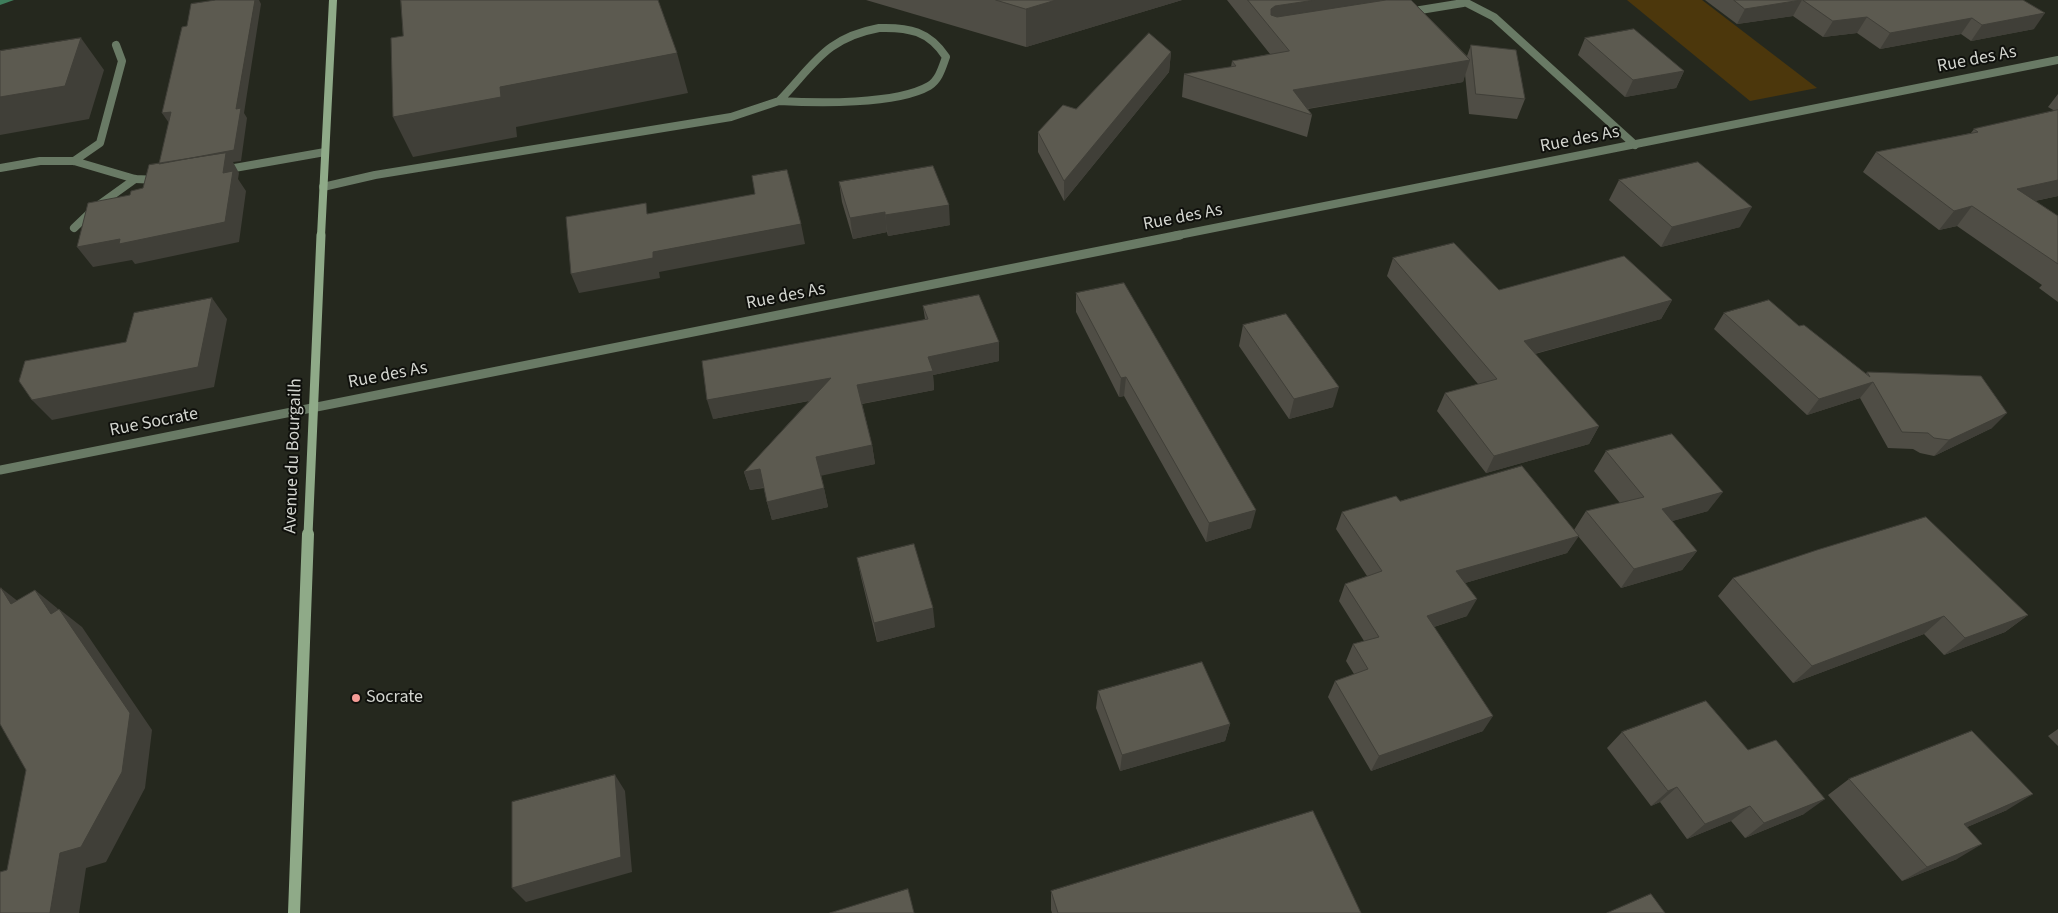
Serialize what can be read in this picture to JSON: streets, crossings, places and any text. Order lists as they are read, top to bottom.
{
  "streets": {
    "main road": ["Avenue du Bourgailh"],
    "street": ["Rue des As", "Rue Socrate"]
  },
  "crossings": [
    ["Rue des As", "Rue Socrate"],
    ["Rue des As", "Avenue du Bourgailh"],
    ["Rue Socrate", "Avenue du Bourgailh"]
  ],
  "places": ["Socrate"]
}
